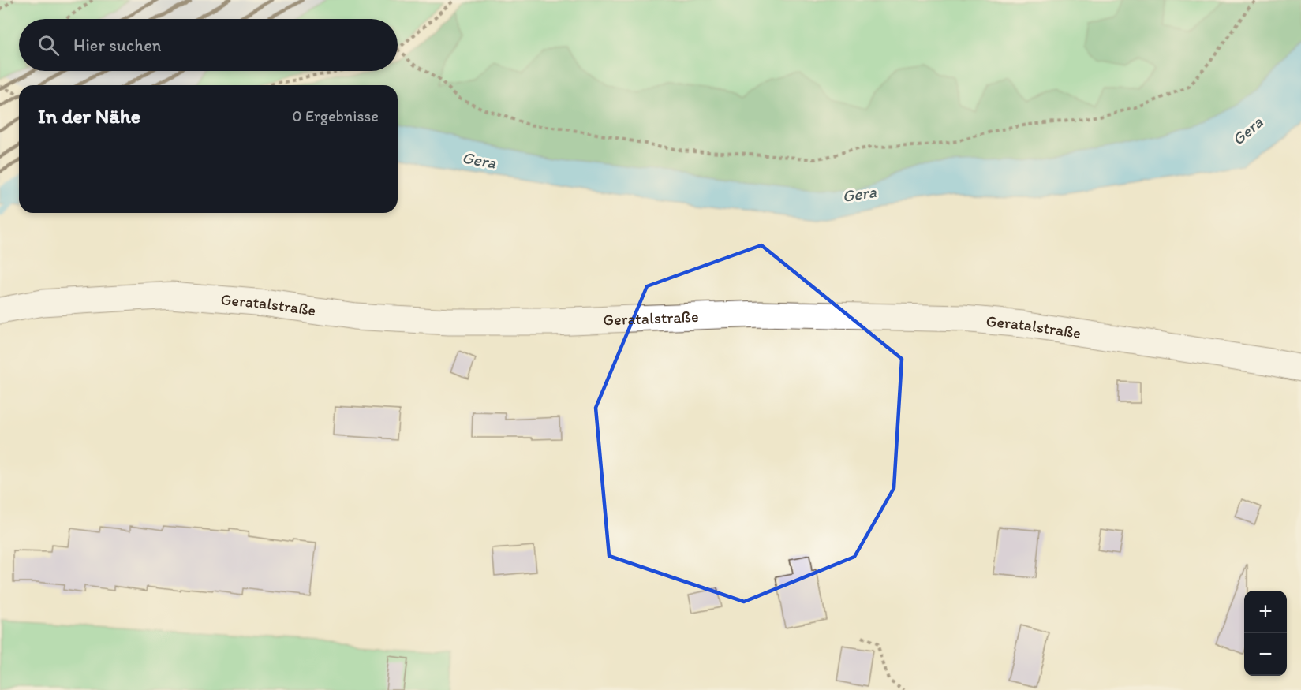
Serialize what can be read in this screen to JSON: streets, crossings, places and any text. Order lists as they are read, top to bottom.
{
  "streets": {
    "street": ["Geratalstraße"]
  },
  "water": ["Gera"],
  "page": {
    "search": "Hier suchen",
    "heading": ["In der Nähe", "0 Ergebnisse"],
    "map_buttons": ["+", "−"]
  }
}
